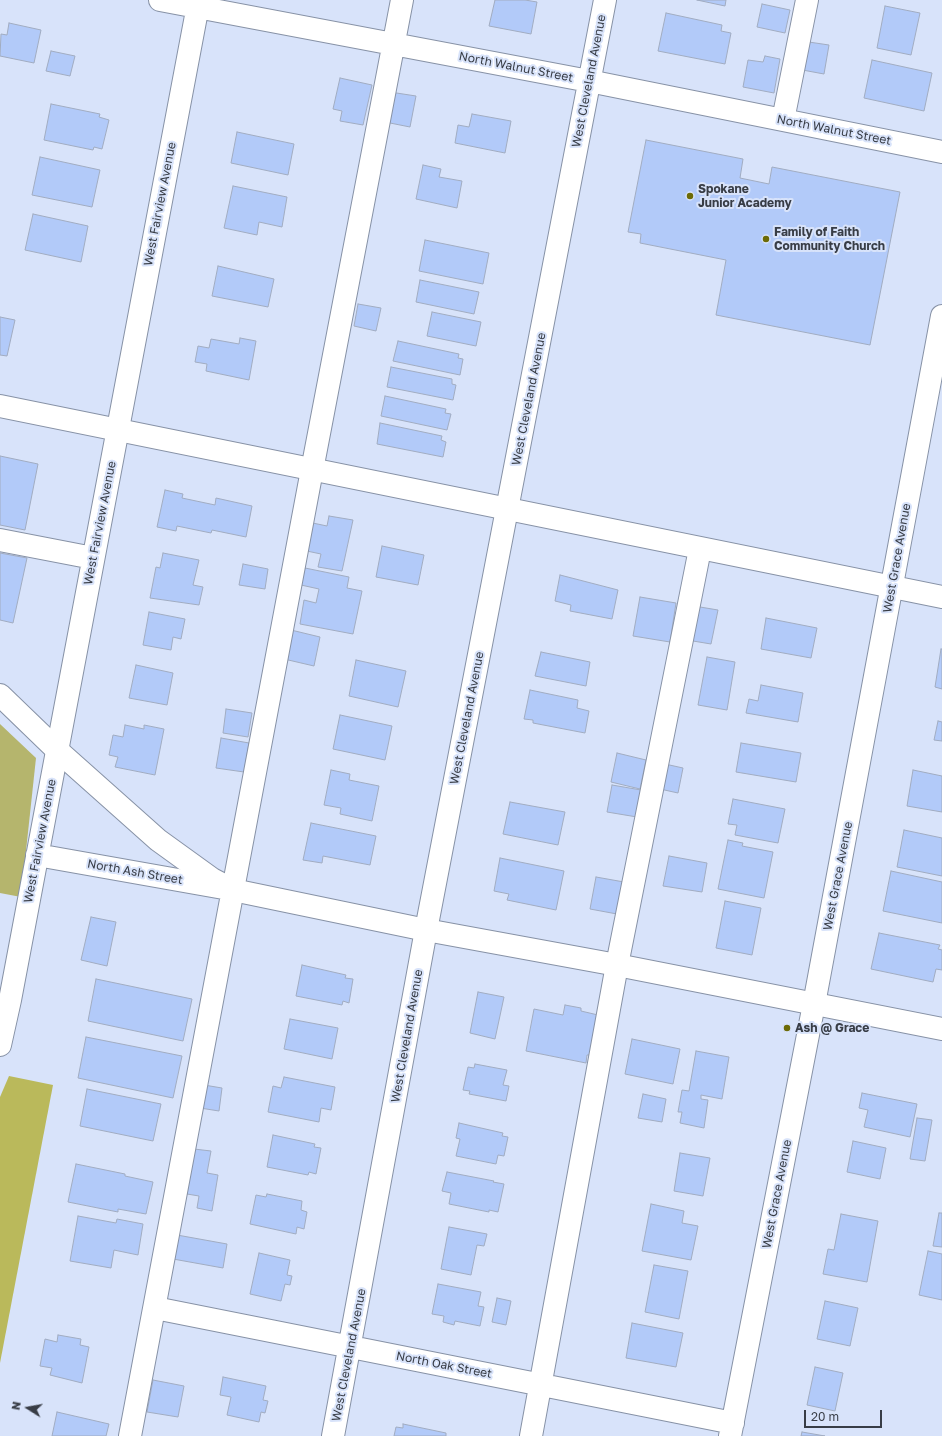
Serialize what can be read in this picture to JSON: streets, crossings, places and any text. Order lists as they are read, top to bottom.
{
  "streets": {
    "street": [
      "North Walnut Street",
      "West Cleveland Avenue",
      "West Fairview Avenue",
      "West Grace Avenue",
      "North Ash Street",
      "North Oak Street"
    ]
  },
  "crossings": [
    ["North Walnut Street", "West Cleveland Avenue"],
    ["North Walnut Street", "West Fairview Avenue"],
    ["West Cleveland Avenue", "North Oak Street"],
    ["West Fairview Avenue", "North Ash Street"],
    ["West Grace Avenue", "North Oak Street"]
  ],
  "places": ["Spokane Junior Academy", "Family of Faith Community Church", "Ash @ Grace"],
  "scale_bar": "20 m",
  "north": "left"
}
